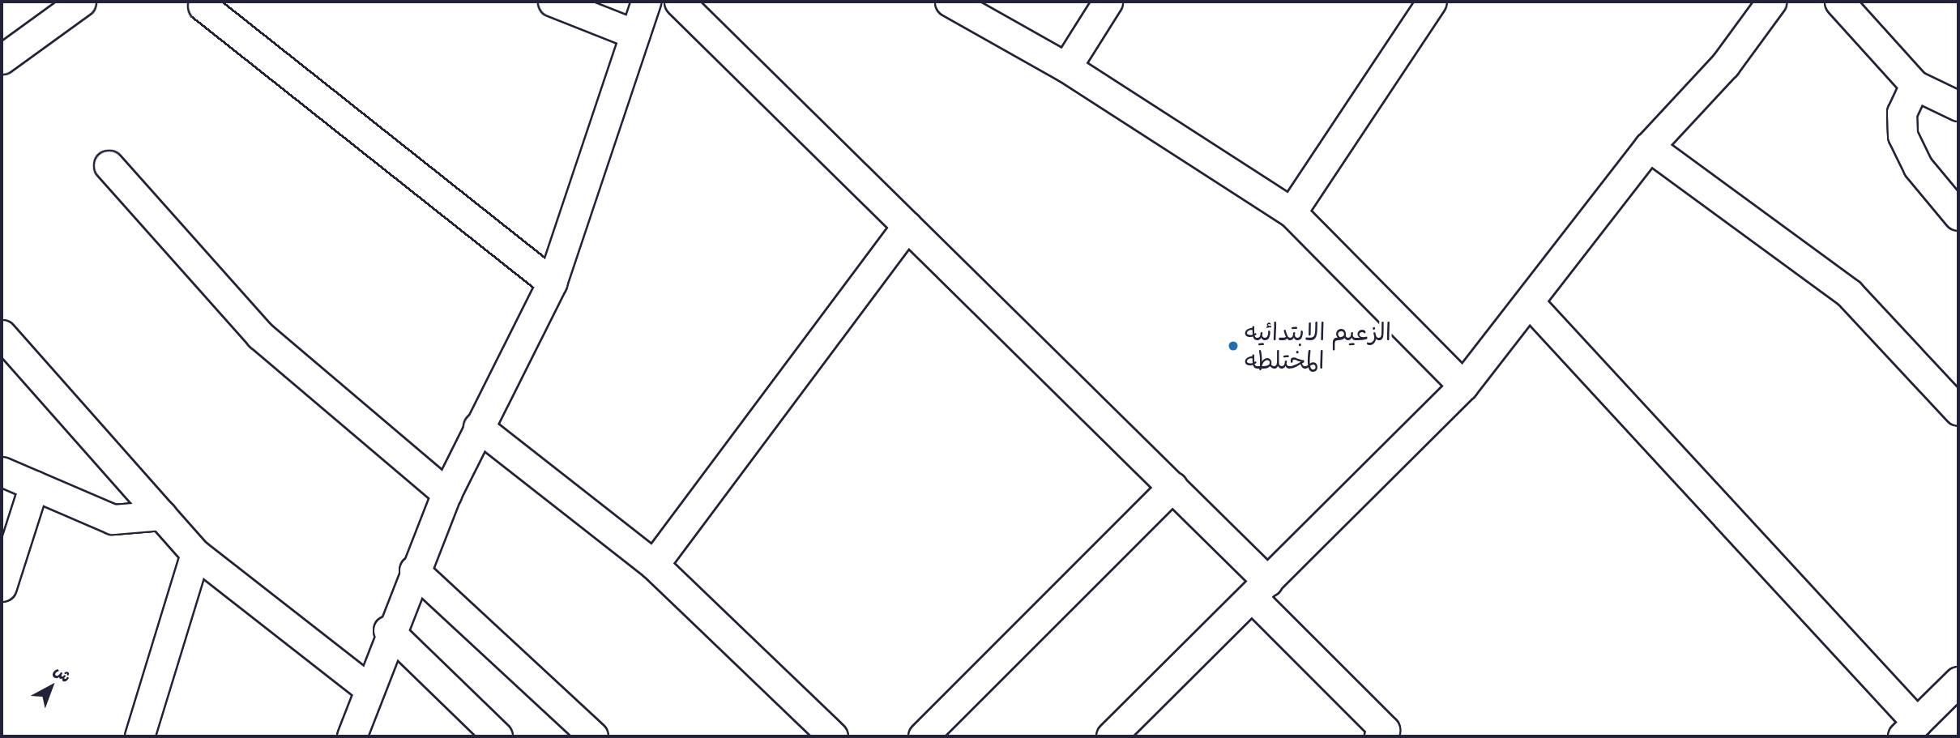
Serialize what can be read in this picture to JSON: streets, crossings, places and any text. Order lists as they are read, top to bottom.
{
  "places": ["الزعيم الابتدائيه المختلطه"],
  "north": "top right"
}
